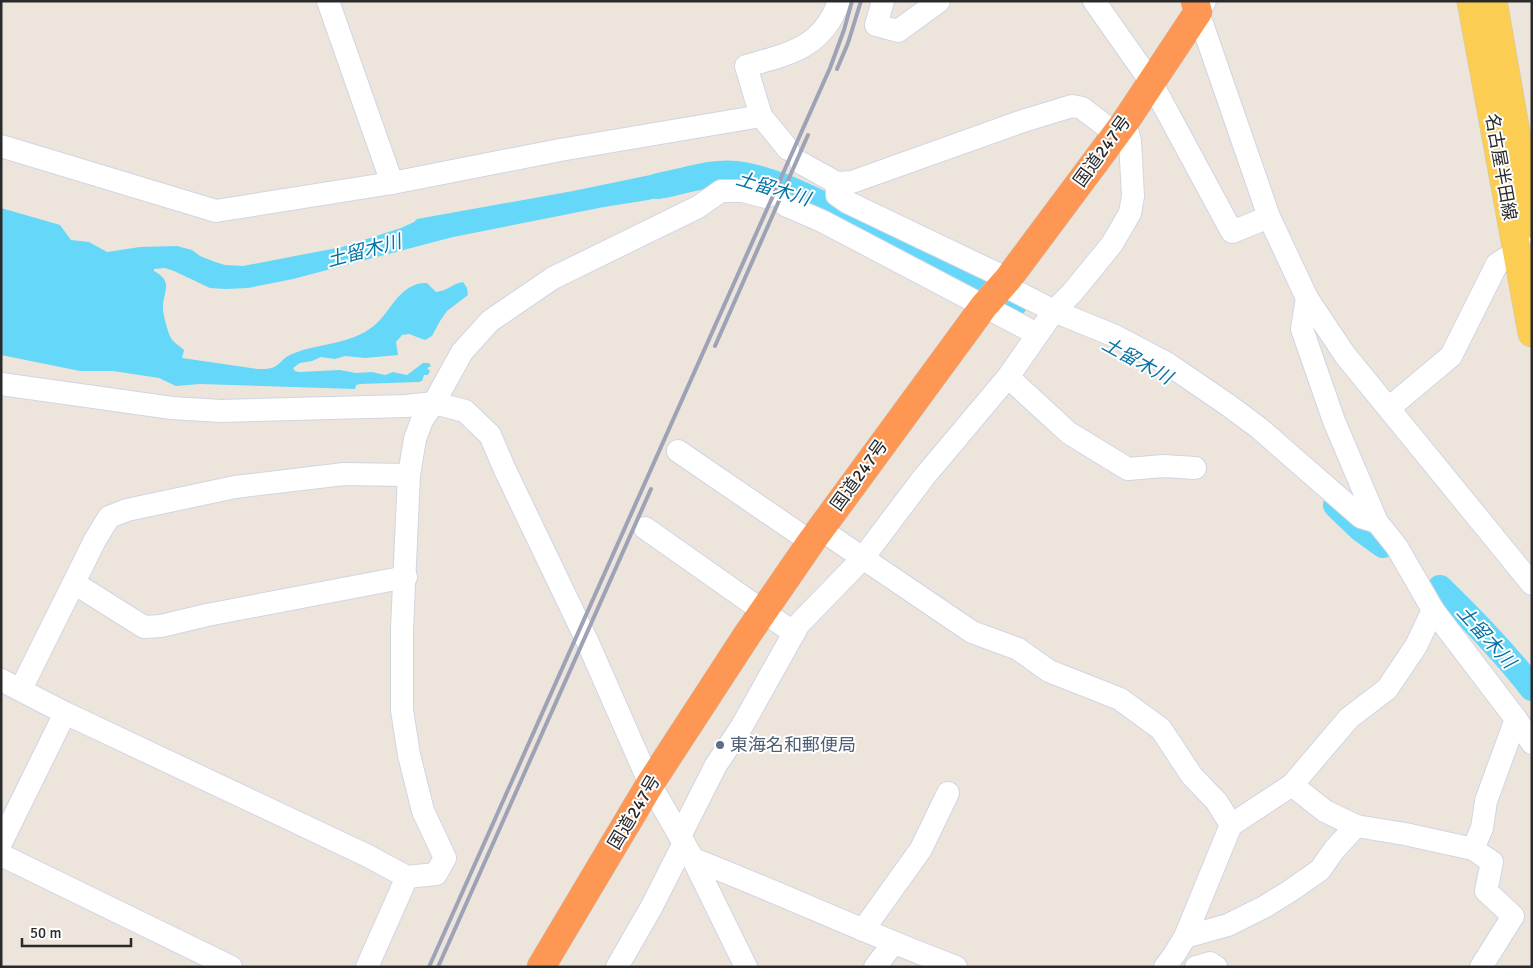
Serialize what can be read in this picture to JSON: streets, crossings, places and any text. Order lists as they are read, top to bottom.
{
  "streets": {
    "highway": ["国道247号"],
    "main road": ["名古屋半田線"]
  },
  "water": ["土留木川"],
  "places": ["東海名和郵便局"],
  "scale_bar": "50 m"
}
